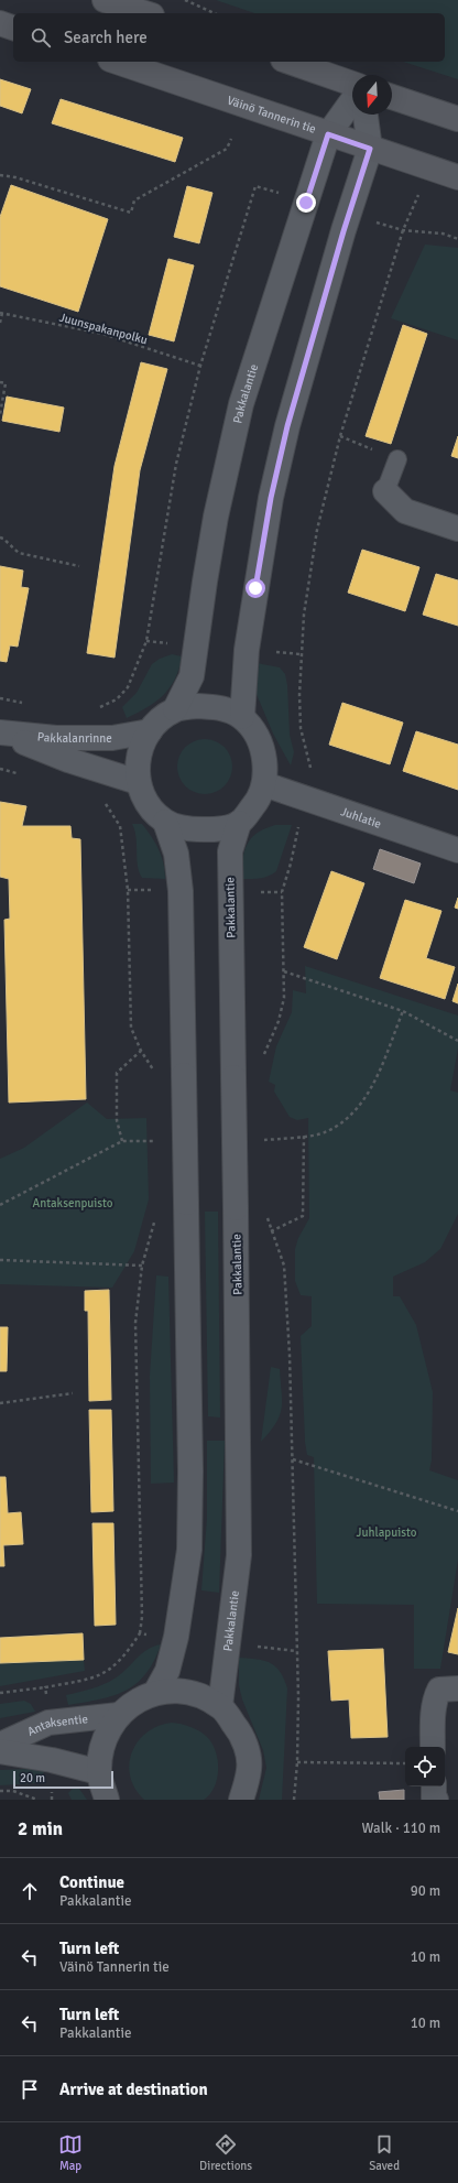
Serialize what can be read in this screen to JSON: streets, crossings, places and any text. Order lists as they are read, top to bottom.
{
  "streets": {
    "main road": ["Väinö Tannerin tie"],
    "street": [
      "Pakkalantie",
      "Pakkalanrinne",
      "Juhlatie",
      "Antaksentie"
    ],
    "path": ["Juunspakanpolku"]
  },
  "crossings": [
    ["Väinö Tannerin tie", "Pakkalantie"],
    ["Pakkalantie", "Pakkalanrinne"],
    ["Pakkalantie", "Juhlatie"],
    ["Pakkalanrinne", "Juhlatie"]
  ],
  "parks": ["Antaksenpuisto", "Juhlapuisto"],
  "scale_bar": "20 m",
  "north": "bottom",
  "page": {
    "search": "Search here",
    "scale": "20 m",
    "heading": ["2 min", "Walk · 110 m"],
    "list": [
      ["Continue", "Pakkalantie", "90 m"],
      ["Turn left", "Väinö Tannerin tie", "10 m"],
      ["Turn left", "Pakkalantie", "10 m"],
      "Arrive at destination"
    ],
    "nav": ["Map", "Directions", "Saved"]
  }
}
